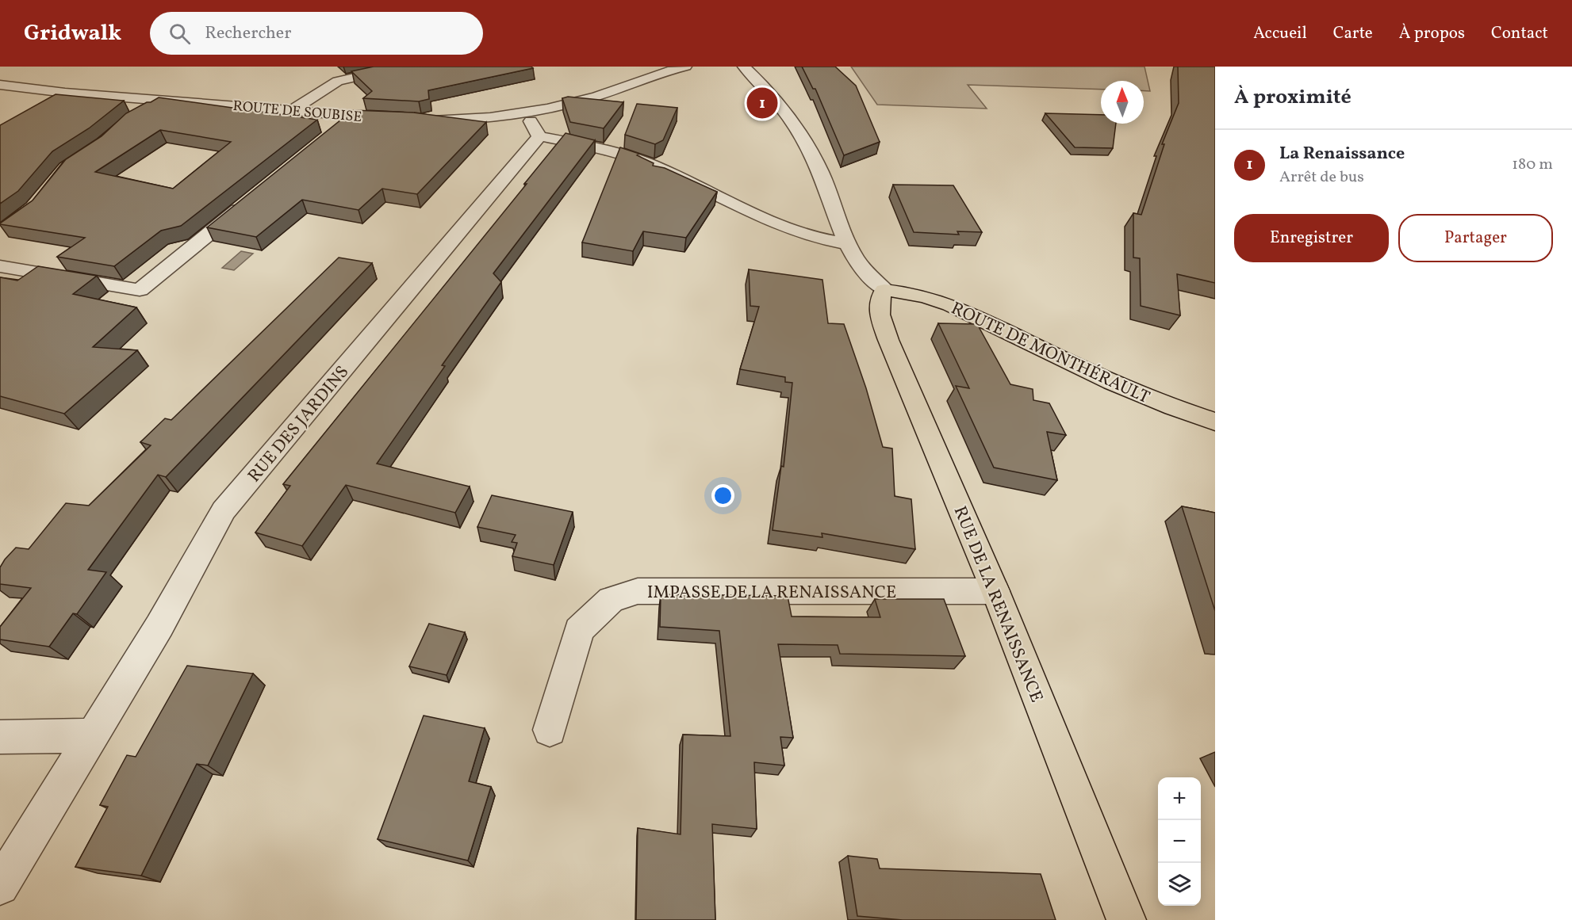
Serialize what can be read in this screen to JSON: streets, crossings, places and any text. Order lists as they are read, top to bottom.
{
  "streets": {
    "main road": ["ROUTE DE MONTHÉRAULT", "RUE DE LA RENAISSANCE"],
    "street": ["ROUTE DE SOUBISE", "RUE DES JARDINS", "IMPASSE DE LA RENAISSANCE"]
  },
  "crossings": [
    ["ROUTE DE MONTHÉRAULT", "RUE DE LA RENAISSANCE"],
    ["IMPASSE DE LA RENAISSANCE", "RUE DE LA RENAISSANCE"]
  ],
  "north": "top",
  "page": {
    "header": "Gridwalk",
    "search": "Rechercher",
    "nav": [
      "Accueil",
      "Carte",
      "À propos",
      "Contact"
    ],
    "heading": "À proximité",
    "pins": "1",
    "list": [
      {
        "mark": "1",
        "name": "La Renaissance",
        "note": "Arrêt de bus",
        "value": "180 m"
      }
    ],
    "buttons": ["Enregistrer", "Partager"],
    "map_buttons": ["+", "−"]
  }
}
